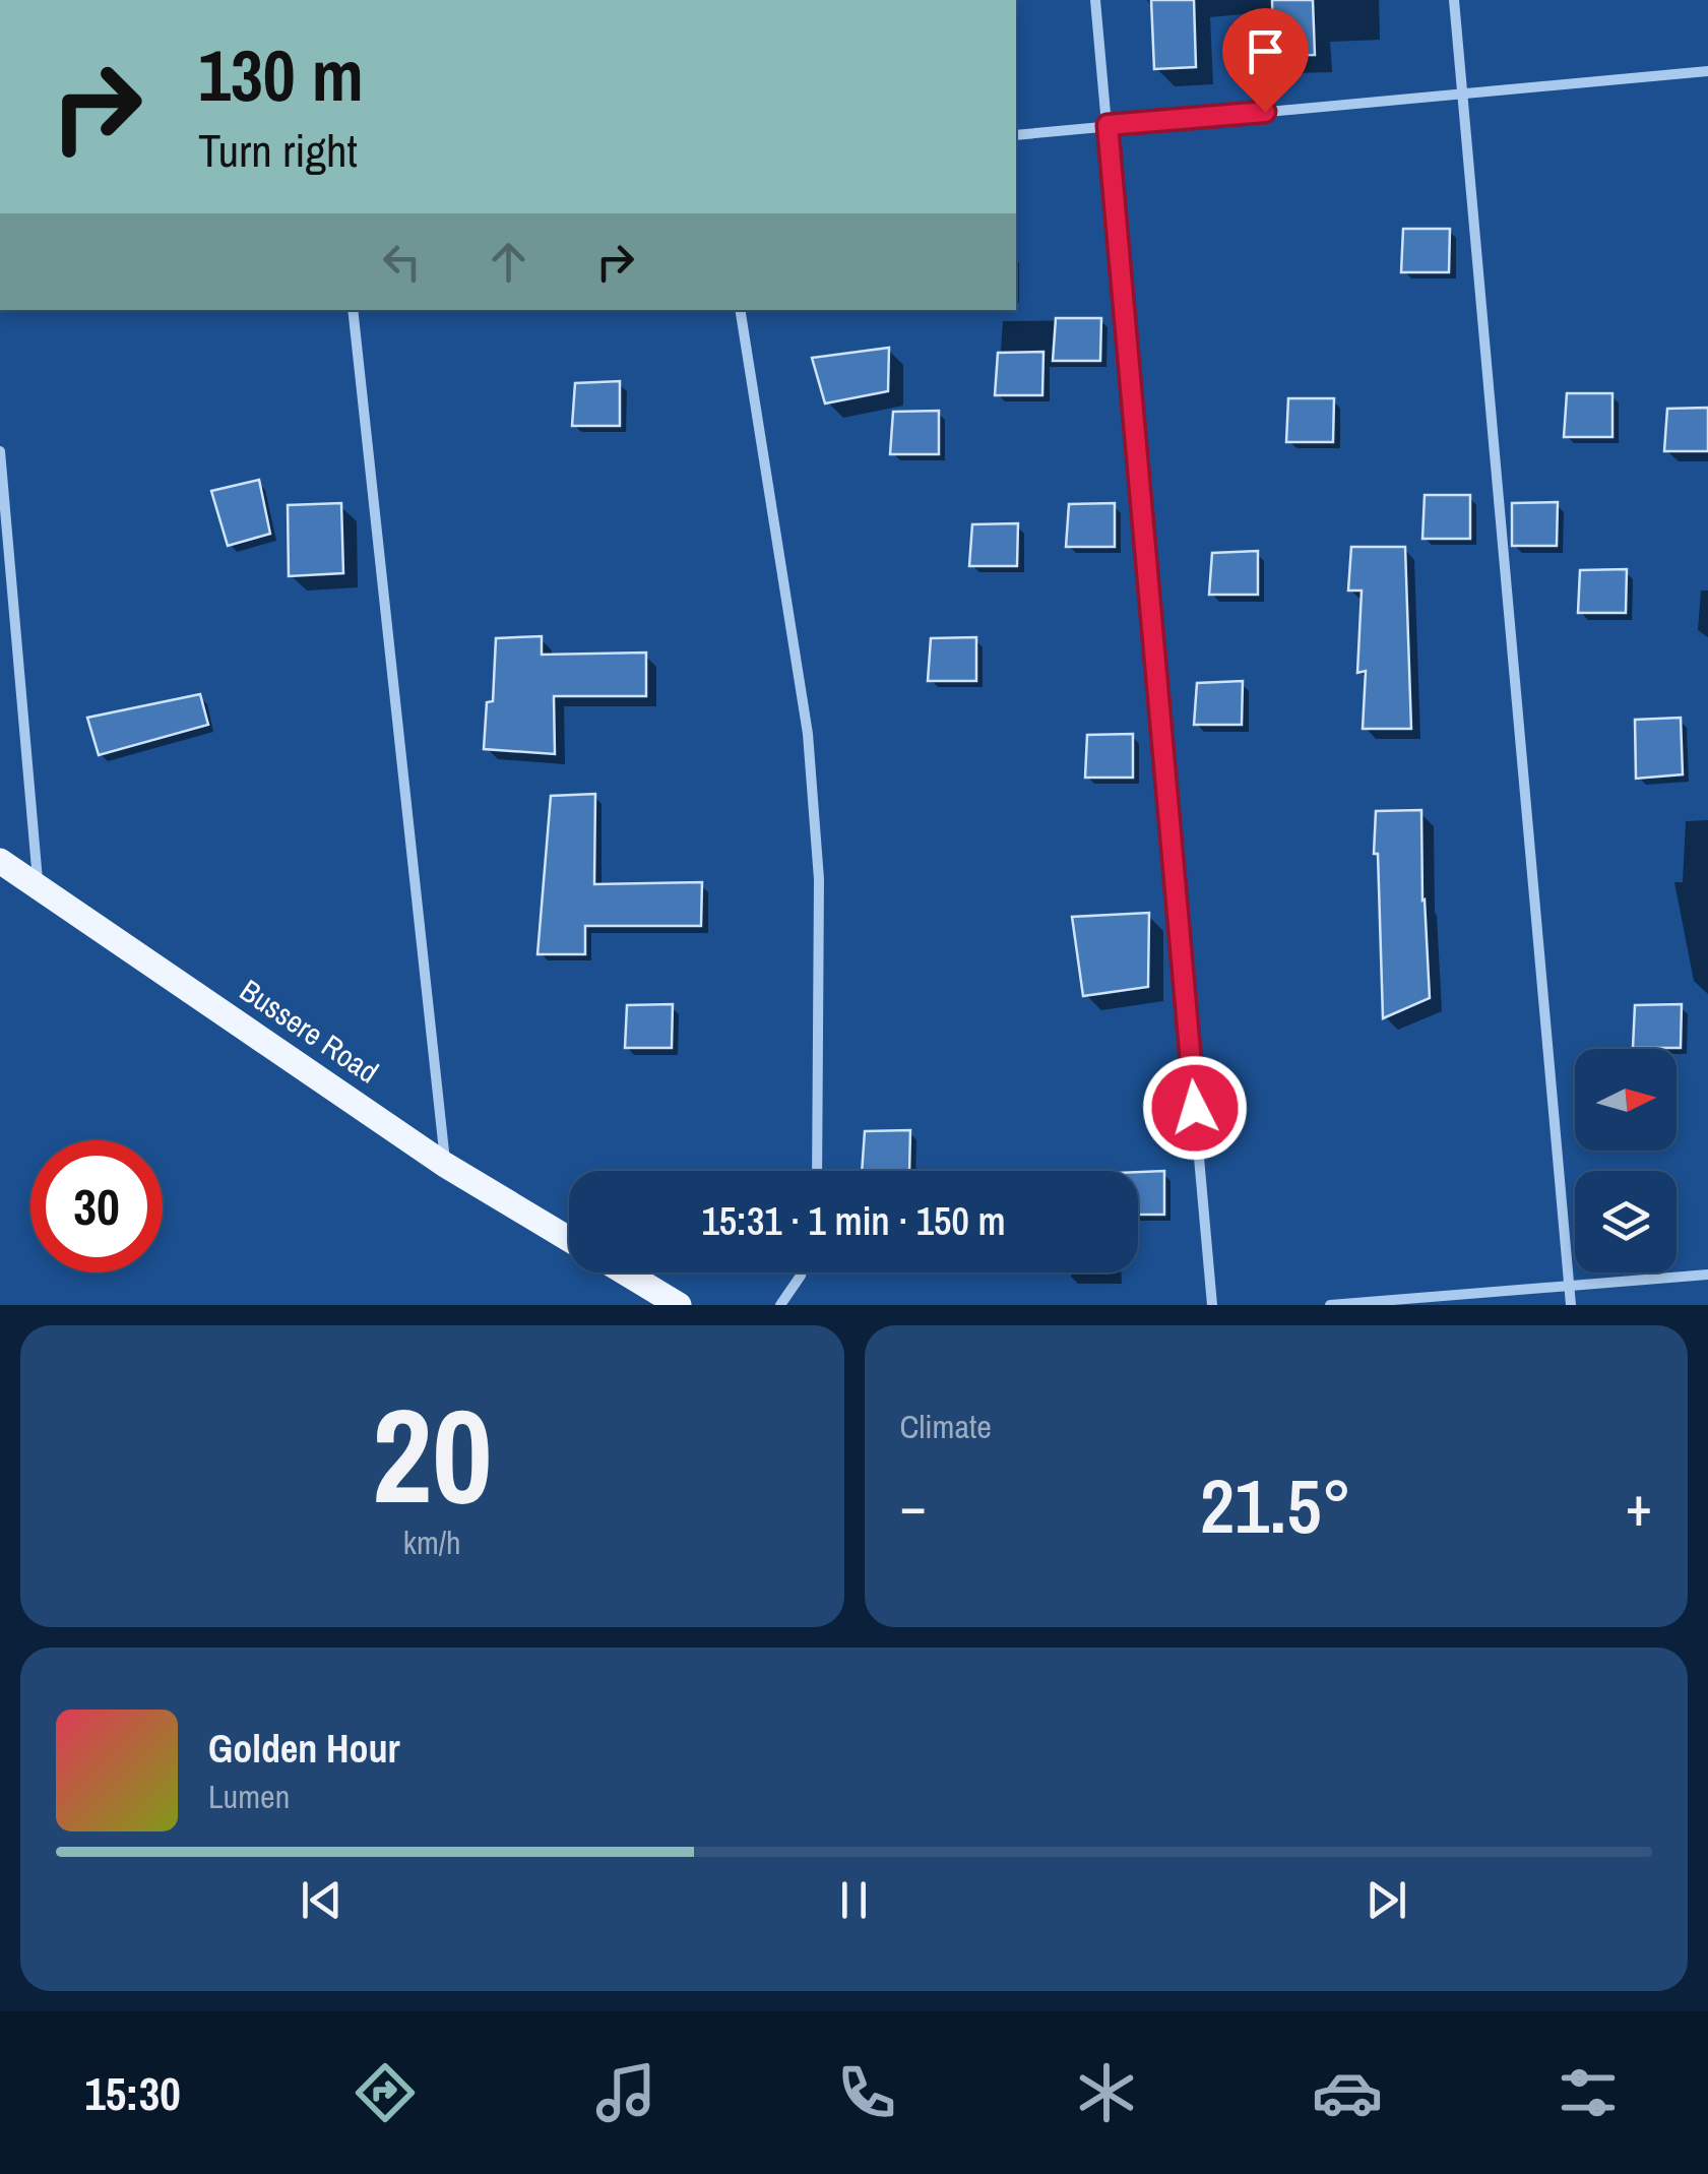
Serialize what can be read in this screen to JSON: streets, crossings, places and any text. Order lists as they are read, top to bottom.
{
  "streets": {
    "main road": ["Bussere Road"]
  },
  "north": "right",
  "page": {
    "turn": ["130 m", "Turn right"],
    "limit": "30",
    "trip": "15:31 · 1 min · 150 m",
    "tile": [
      ["20", "km/h"],
      "Climate"
    ],
    "heat": ["−", "21.5°", "+"],
    "song": ["Golden Hour", "Lumen"],
    "tabs": "15:30"
  }
}
